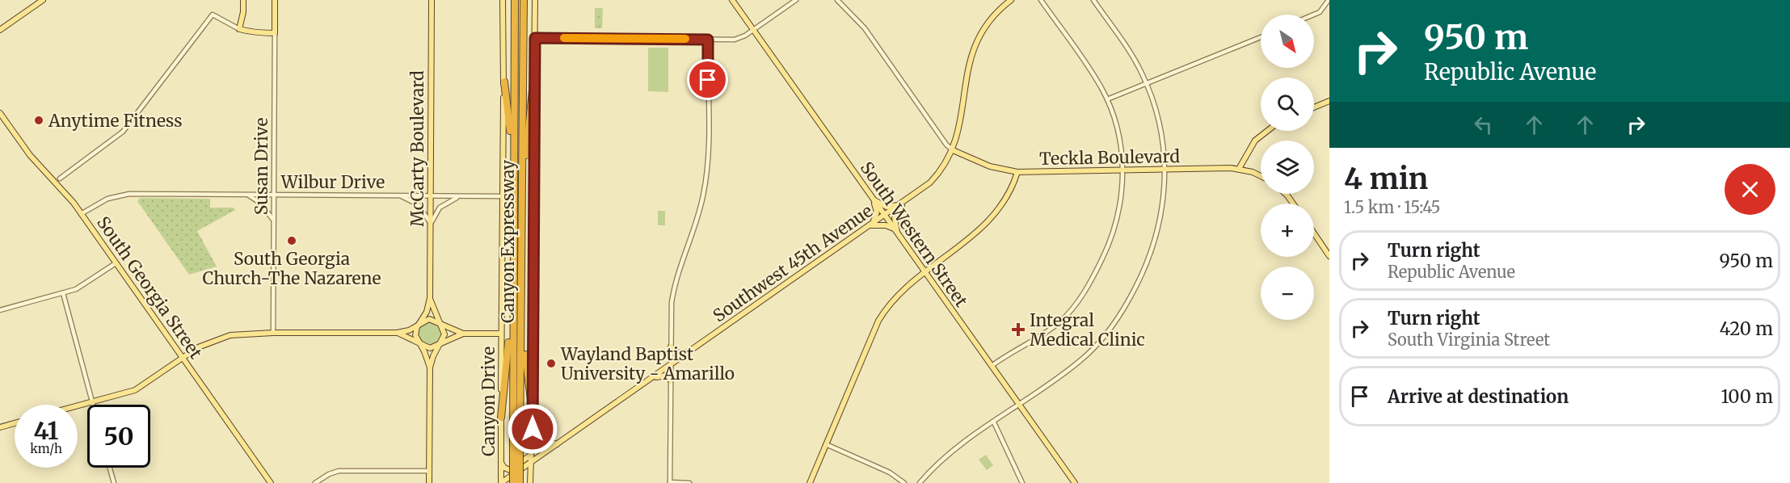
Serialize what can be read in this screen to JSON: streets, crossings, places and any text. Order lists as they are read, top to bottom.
{
  "streets": {
    "highway": ["Canyon Expressway"],
    "main road": [
      "McCarty Boulevard",
      "Teckla Boulevard",
      "Susan Drive",
      "South Western Street",
      "Southwest 45th Avenue",
      "South Georgia Street",
      "Canyon Drive"
    ],
    "street": ["Wilbur Drive"]
  },
  "crossings": [
    ["McCarty Boulevard", "Wilbur Drive"],
    ["Teckla Boulevard", "Southwest 45th Avenue"],
    ["Susan Drive", "Wilbur Drive"],
    ["Wilbur Drive", "South Georgia Street"],
    ["Wilbur Drive", "Canyon Drive"],
    ["South Western Street", "Southwest 45th Avenue"],
    ["Southwest 45th Avenue", "Canyon Drive"]
  ],
  "places": {
    "other": ["Anytime Fitness", "South Georgia Church-The Nazarene", "Wayland Baptist University - Amarillo"],
    "health": ["Integral Medical Clinic"]
  },
  "north": "bottom right",
  "page": {
    "turn": ["950 m", "Republic Avenue"],
    "map_buttons": ["+", "−"],
    "heading": ["4 min", "1.5 km · 15:45"],
    "list": [
      {
        "name": "Turn right",
        "note": "Republic Avenue",
        "value": "950 m"
      },
      {
        "name": "Turn right",
        "note": "South Virginia Street",
        "value": "420 m"
      },
      {
        "name": "Arrive at destination",
        "value": "100 m"
      }
    ],
    "speed": "41 km/h",
    "limit": "50"
  }
}
